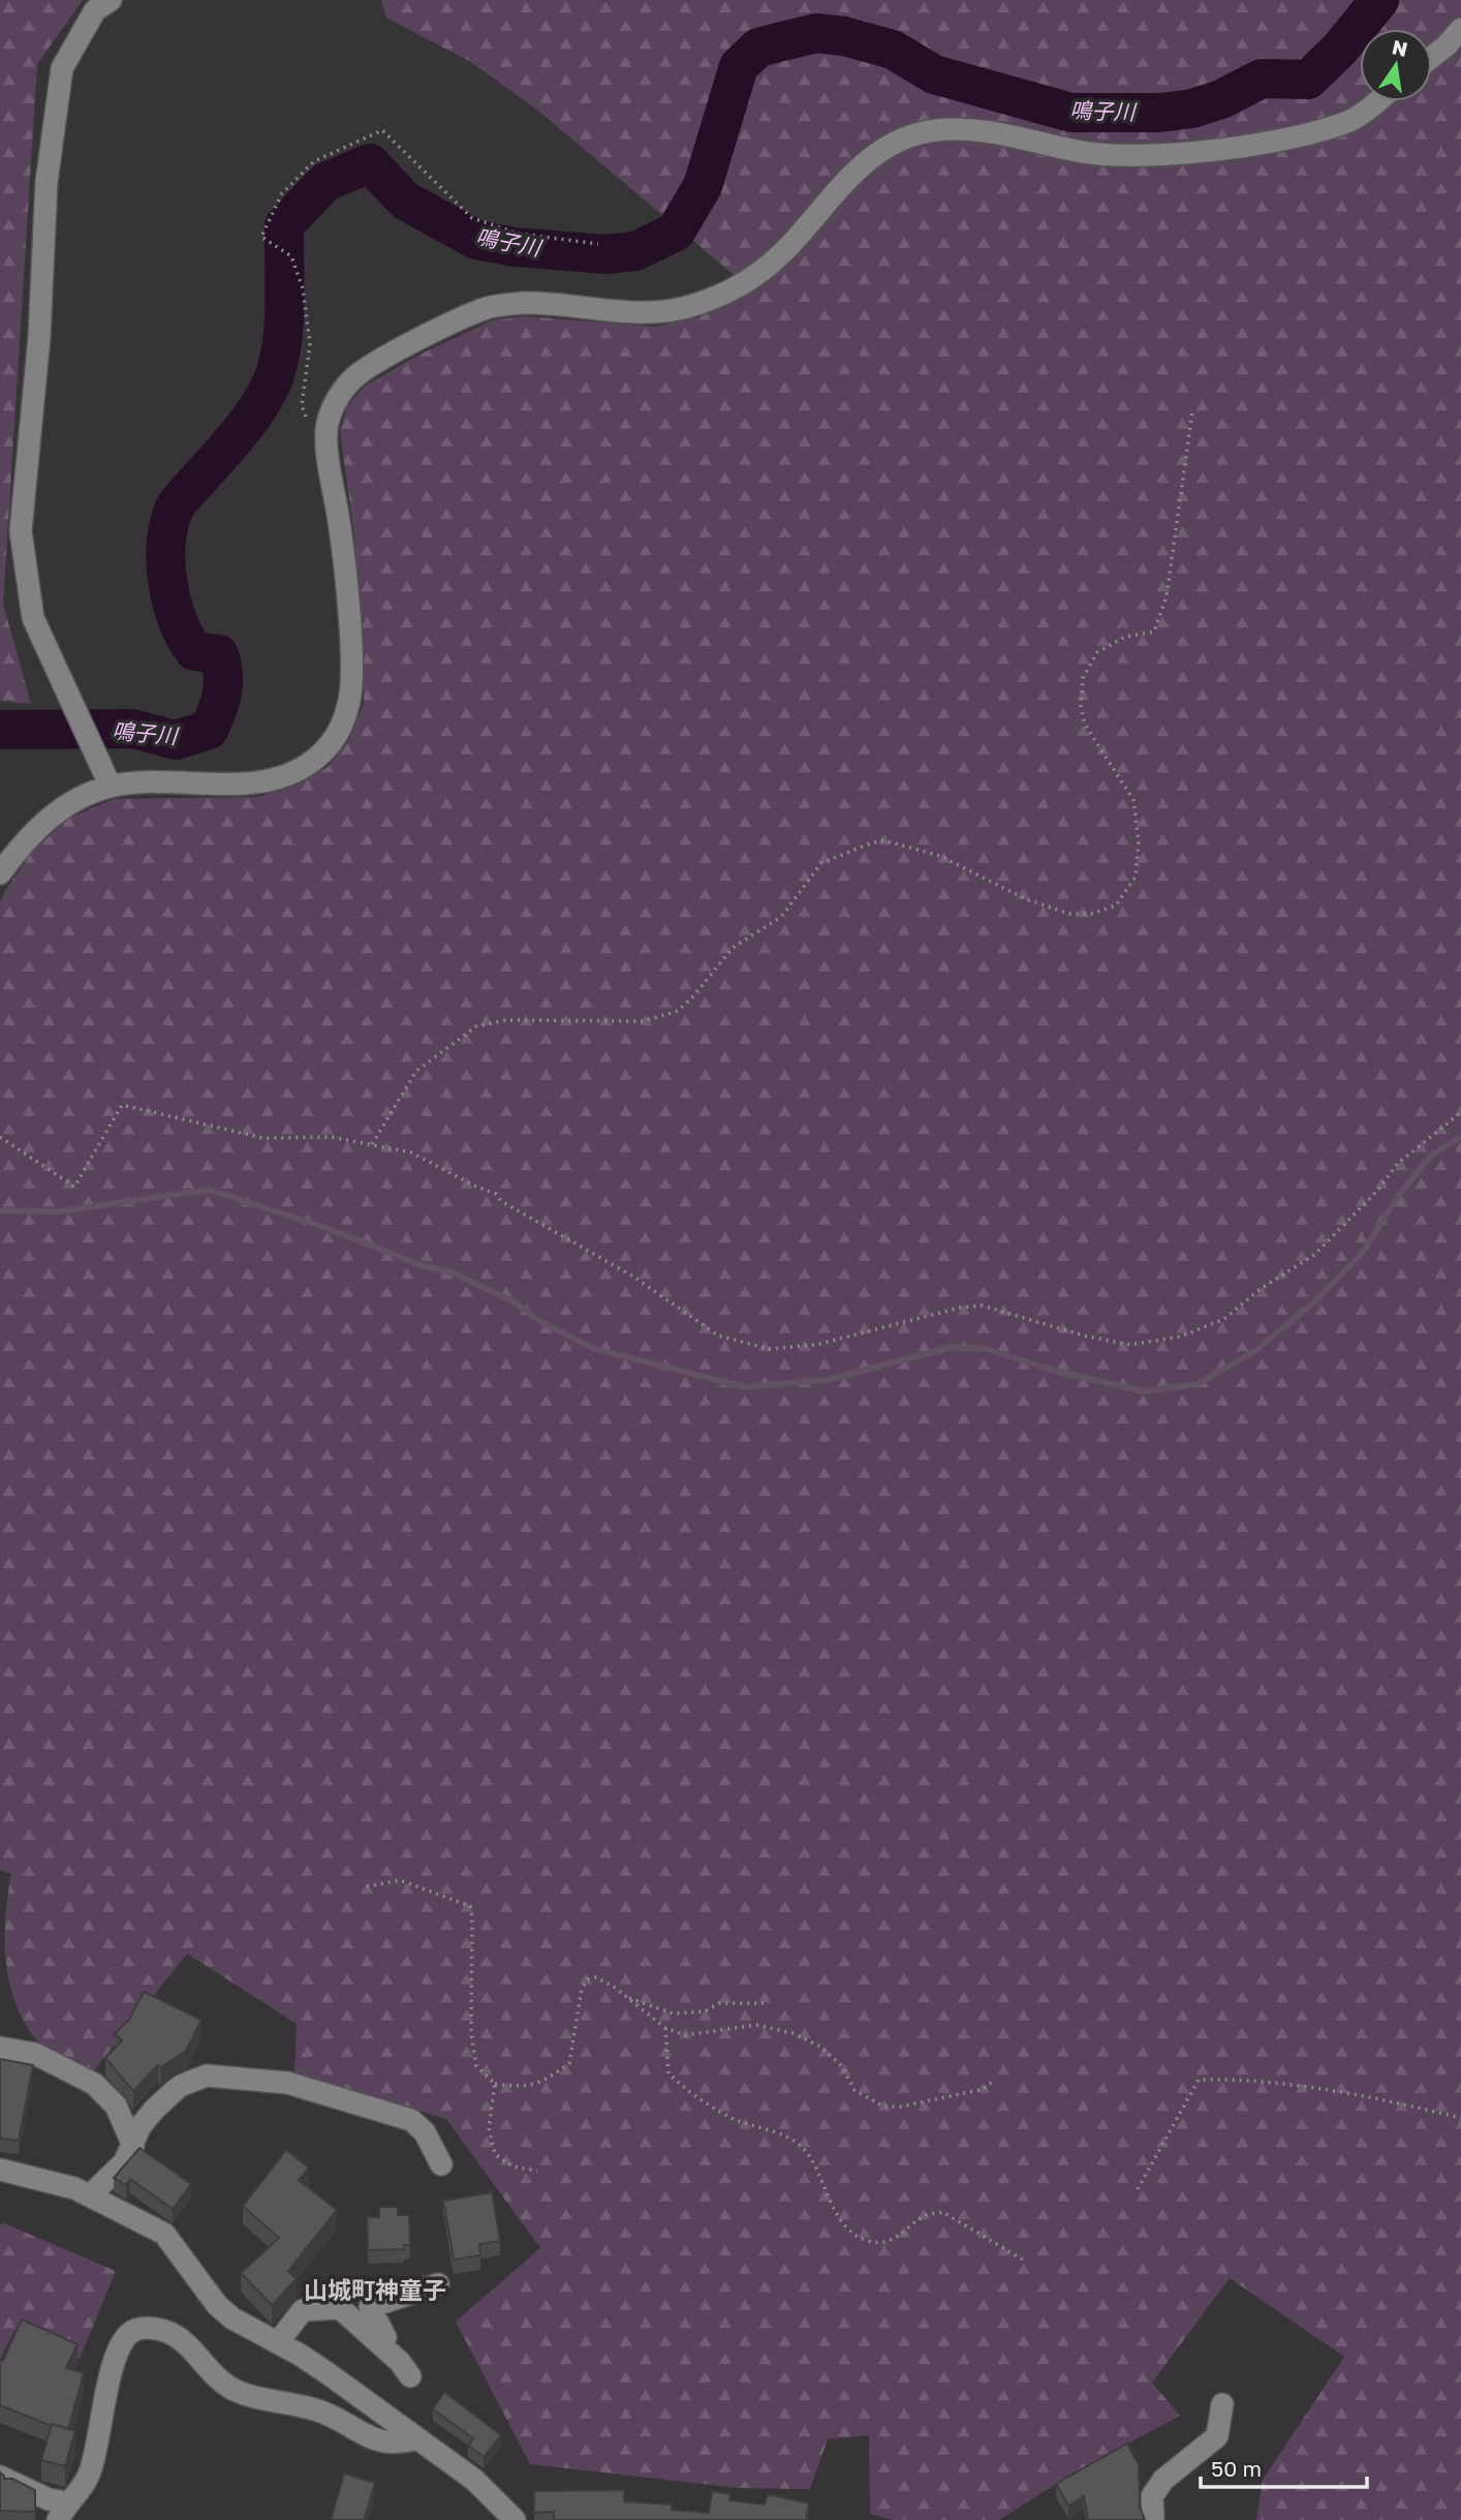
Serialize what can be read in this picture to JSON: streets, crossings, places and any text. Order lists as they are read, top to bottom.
{
  "districts": ["山城町神童子"],
  "water": ["鳴子川"],
  "scale_bar": "50 m",
  "north": "top"
}
